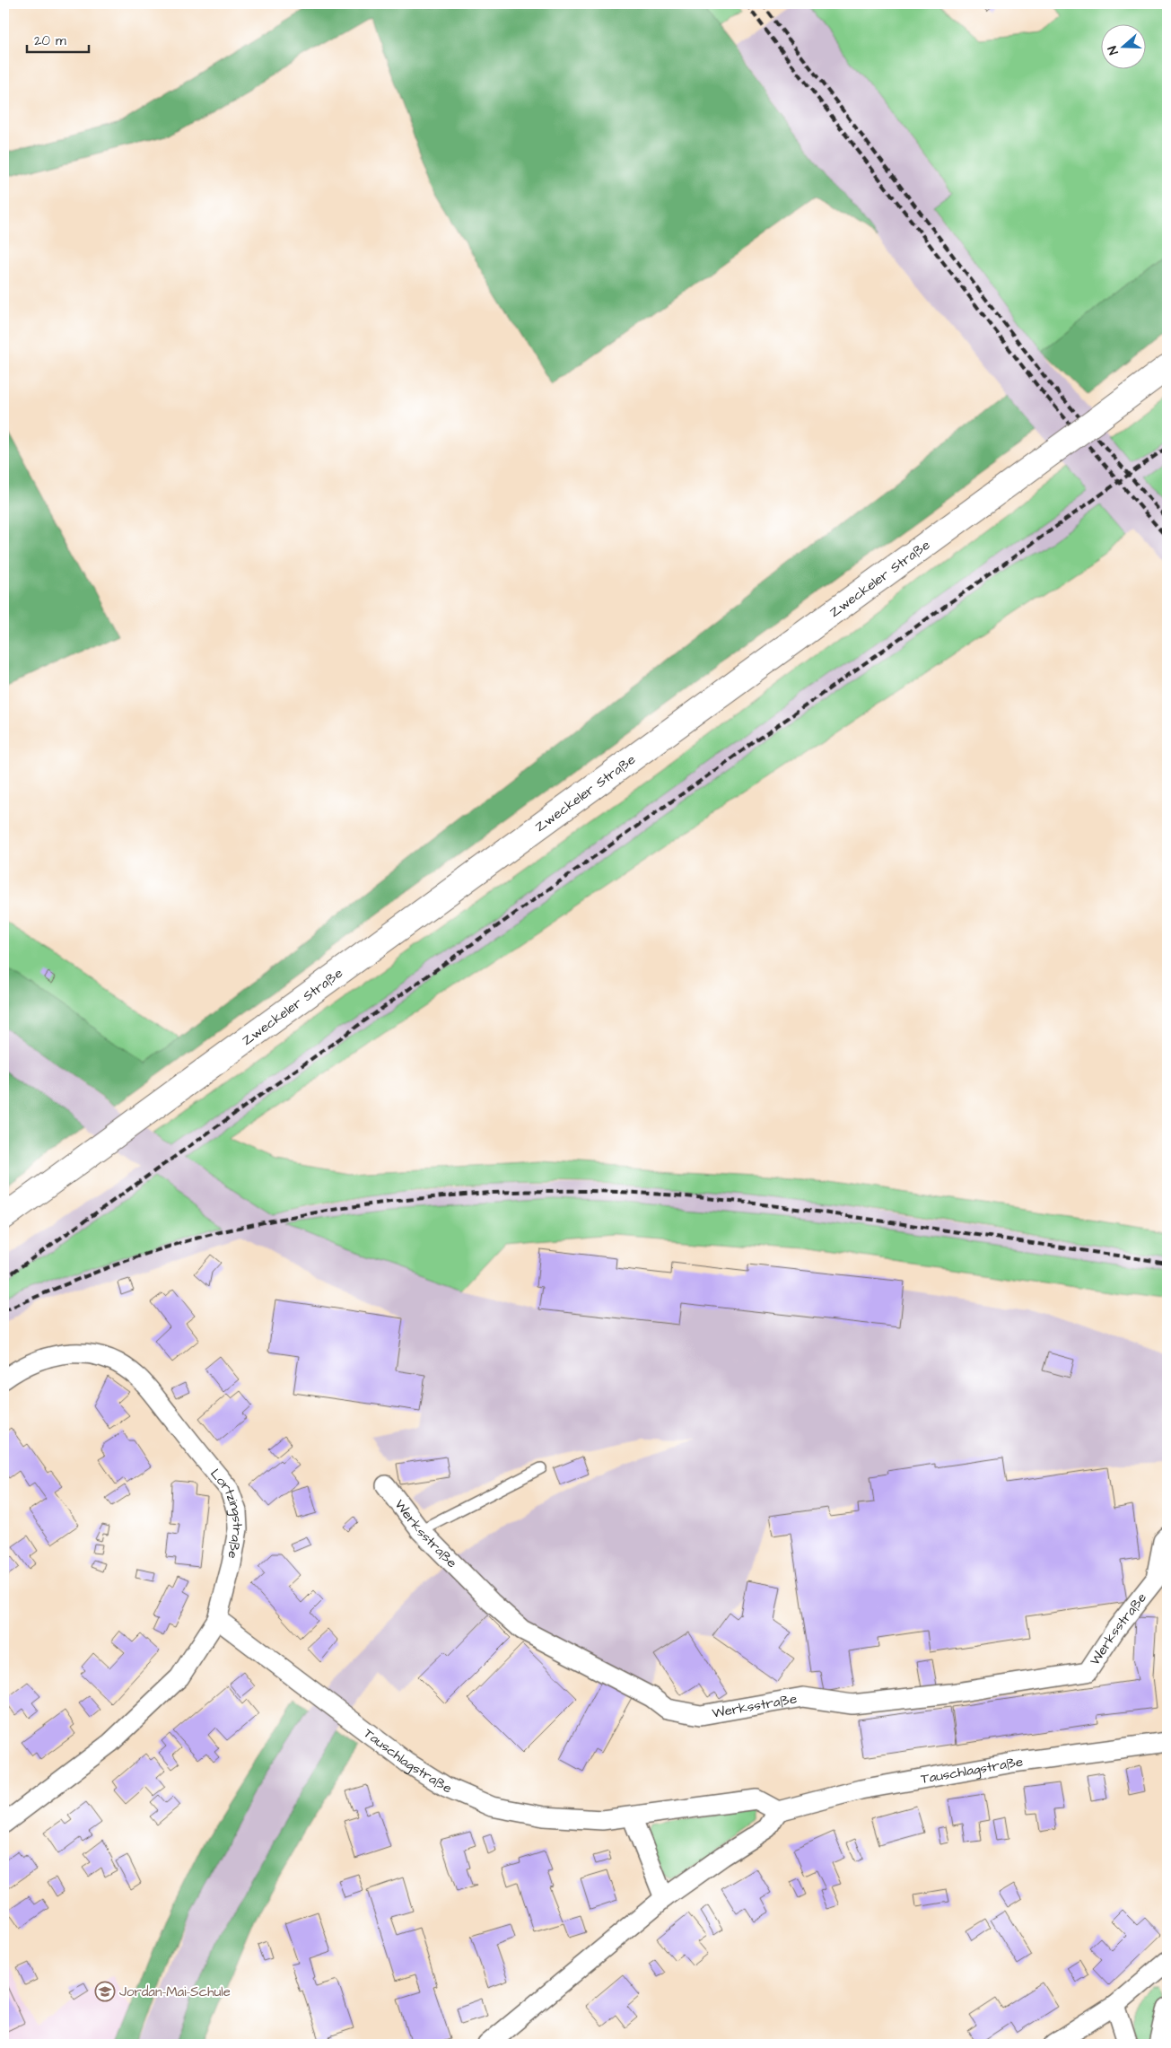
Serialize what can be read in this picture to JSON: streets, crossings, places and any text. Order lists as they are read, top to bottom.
{
  "streets": {
    "street": [
      "Zweckeler Straße",
      "Lortzingstraße",
      "Werksstraße",
      "Tauschlagstraße"
    ]
  },
  "crossings": [
    ["Lortzingstraße", "Tauschlagstraße"]
  ],
  "places": {
    "school or university": ["Jordan-Mai-Schule"]
  },
  "scale_bar": "20 m",
  "north": "left"
}
